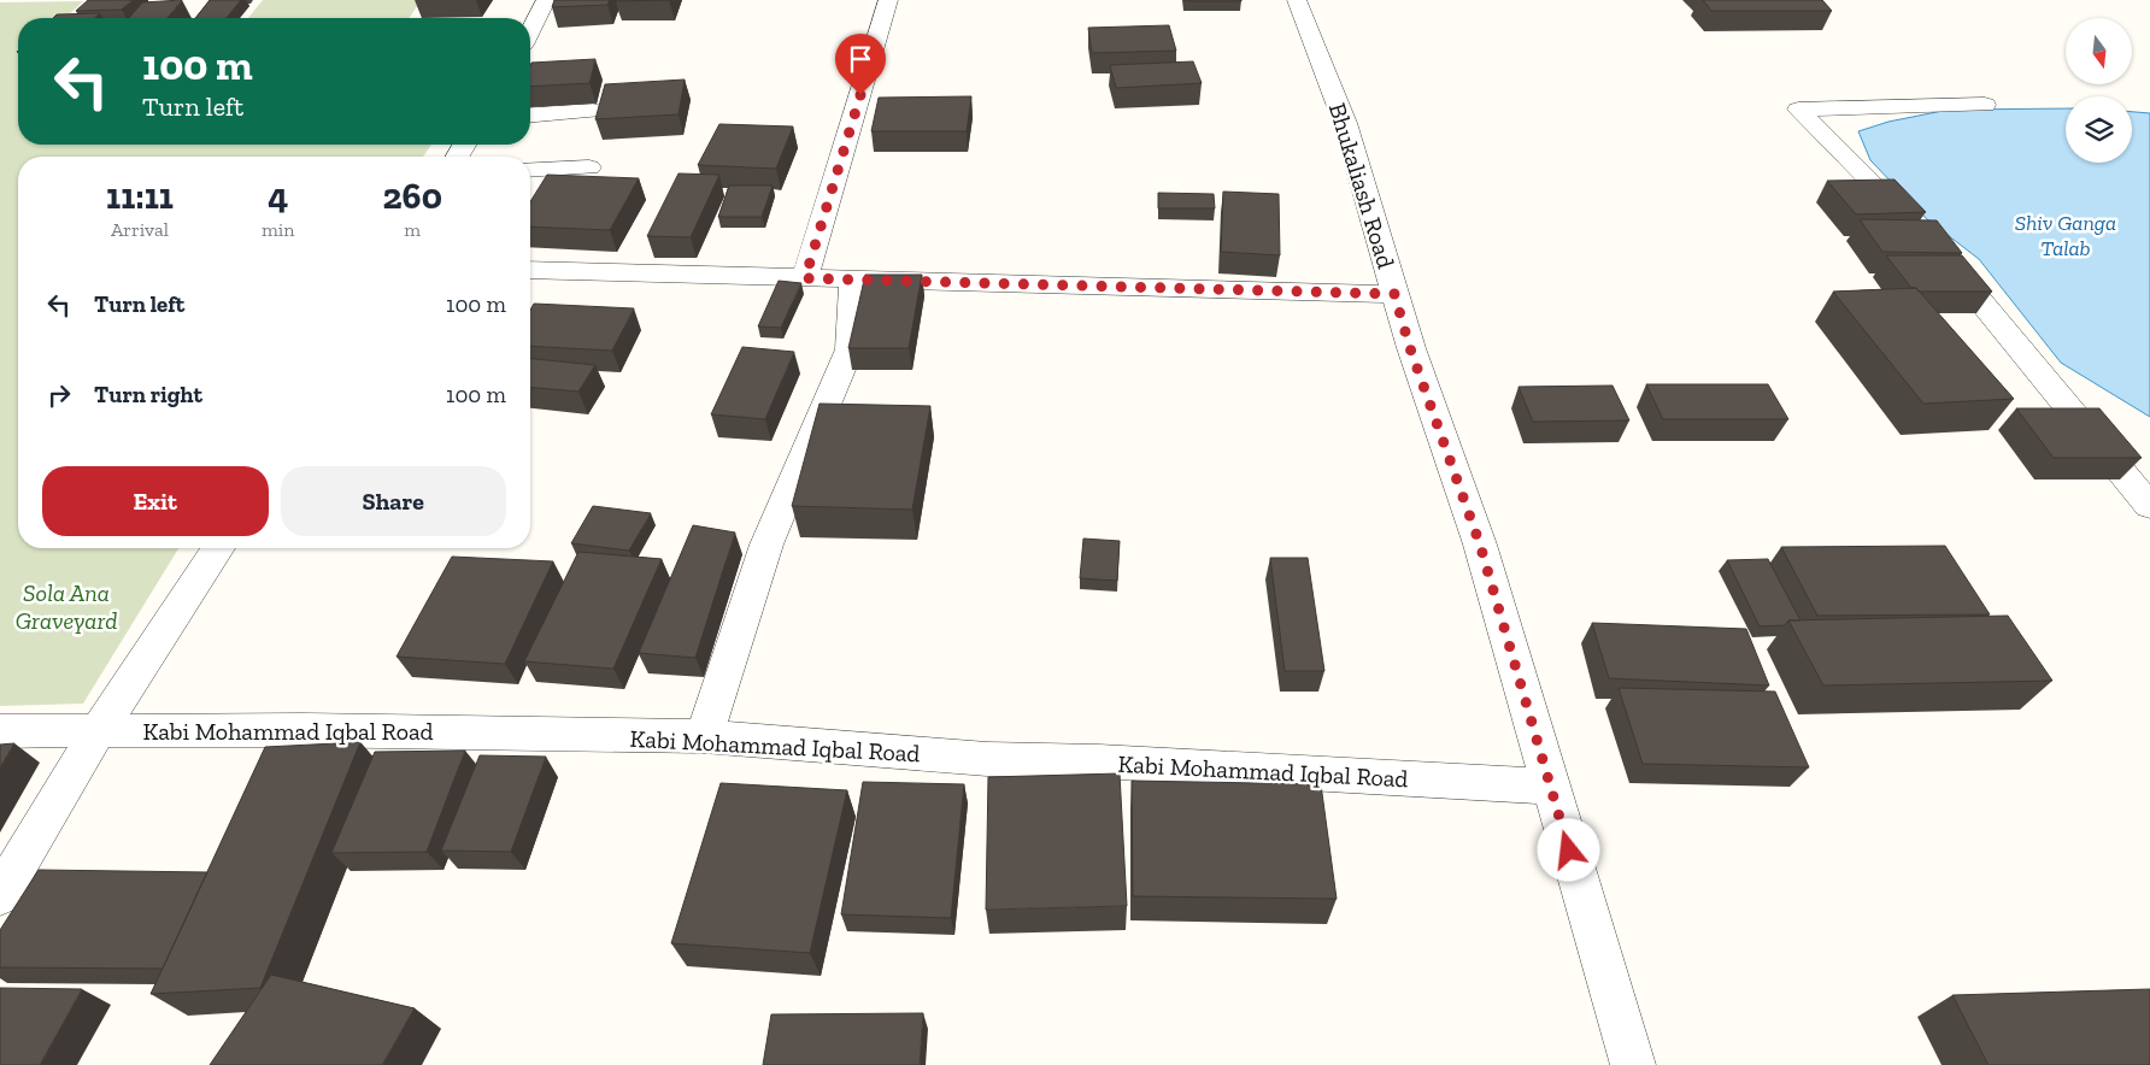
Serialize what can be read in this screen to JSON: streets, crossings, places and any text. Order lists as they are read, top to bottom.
{
  "streets": {
    "street": ["Bhukaliash Road", "Kabi Mohammad Iqbal Road"]
  },
  "crossings": [
    ["Bhukaliash Road", "Kabi Mohammad Iqbal Road"]
  ],
  "water": ["Shiv Ganga Talab"],
  "parks": ["Sola Ana Graveyard"],
  "north": "bottom",
  "page": {
    "turn": ["100 m", "Turn left"],
    "eta": [
      "11:11",
      "Arrival",
      "4",
      "min",
      "260",
      "m"
    ],
    "list": [
      {
        "name": "Turn left",
        "value": "100 m"
      },
      {
        "name": "Turn right",
        "value": "100 m"
      }
    ],
    "buttons": ["Exit", "Share"]
  }
}
